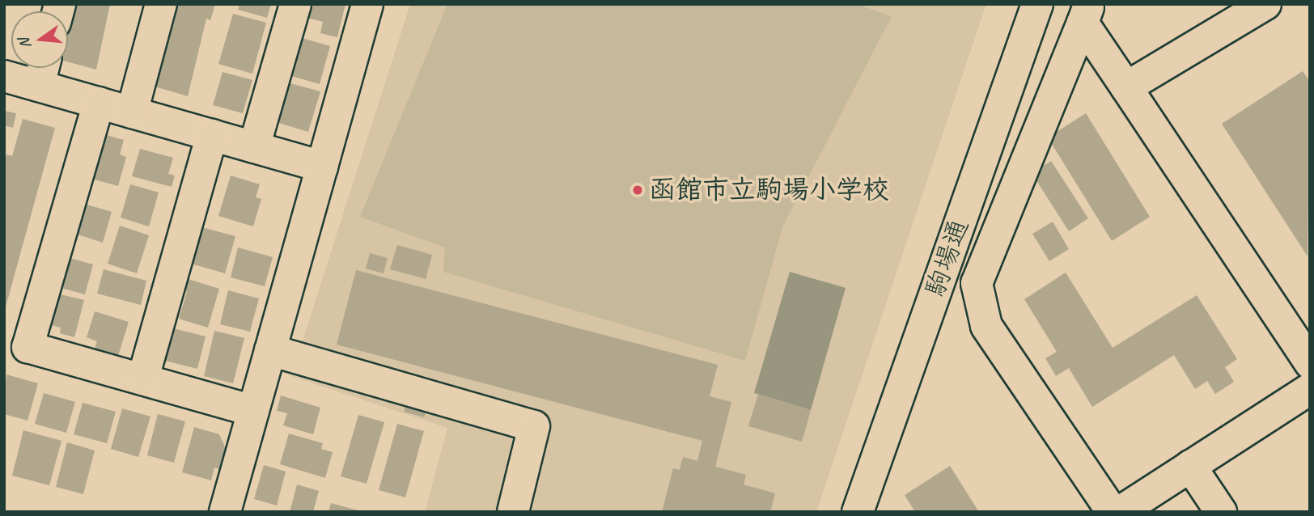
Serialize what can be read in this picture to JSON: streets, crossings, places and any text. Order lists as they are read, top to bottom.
{
  "streets": {
    "street": ["駒場通"]
  },
  "places": ["函館市立駒場小学校"],
  "north": "left"
}
